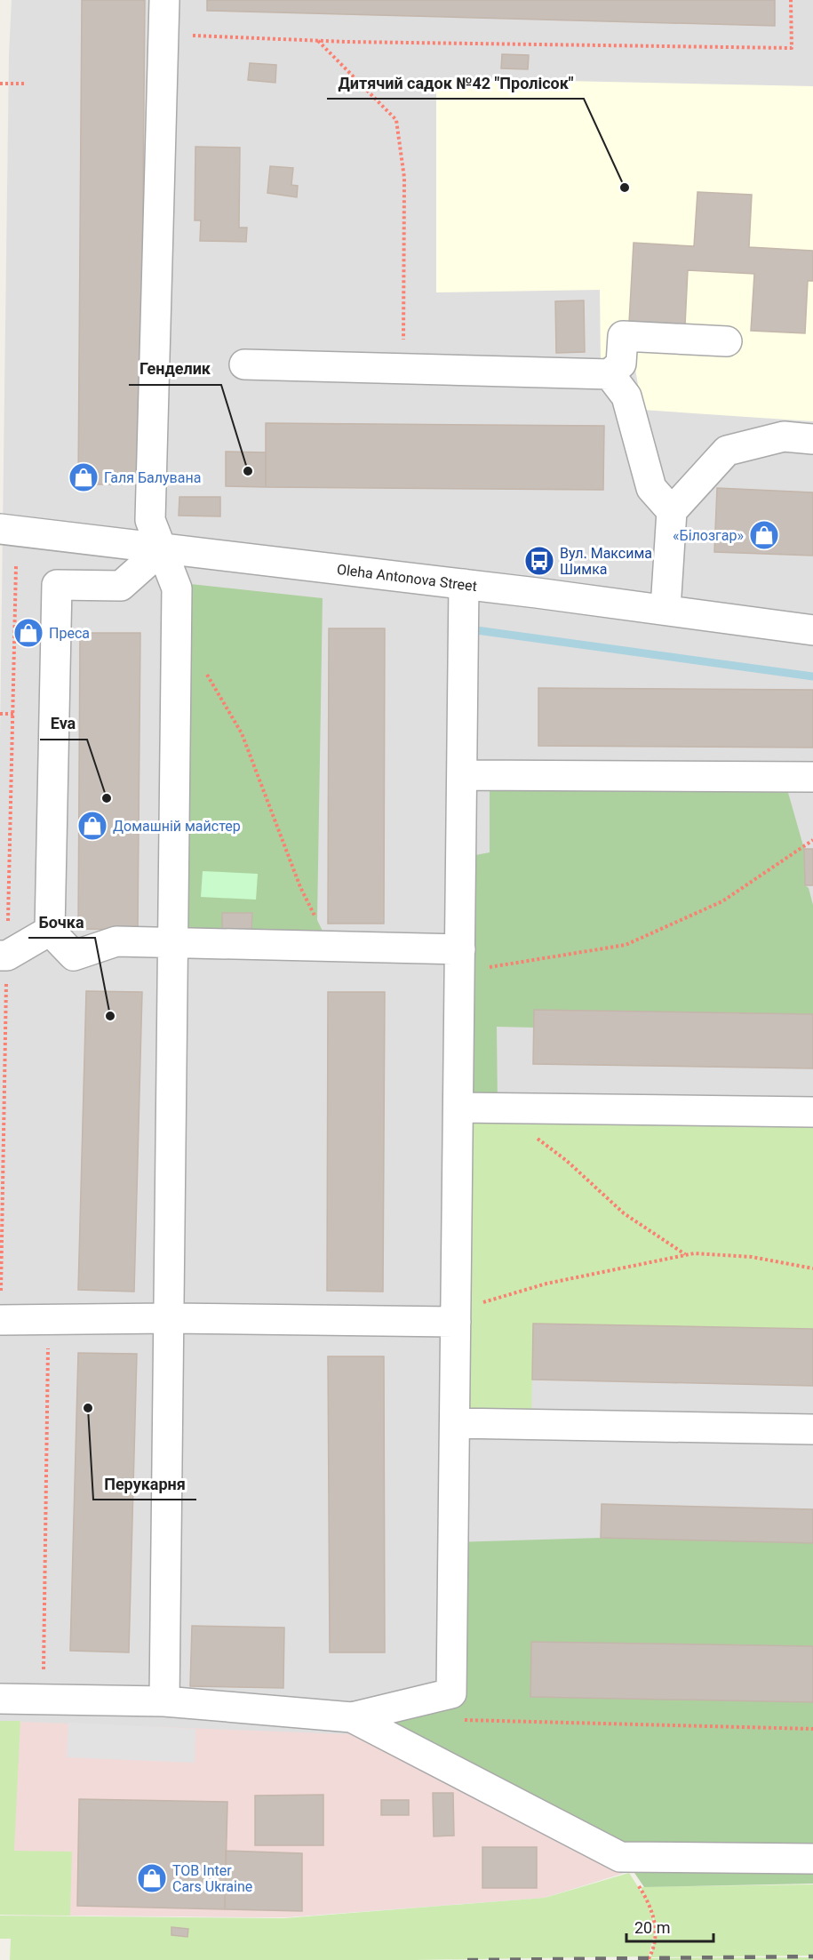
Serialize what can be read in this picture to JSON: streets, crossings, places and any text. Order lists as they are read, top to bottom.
{
  "streets": {
    "street": ["Oleha Antonova Street"]
  },
  "places": {
    "other": [
      "Дитячий садок №42 \"Пролісок\"",
      "Генделик",
      "Eva",
      "Бочка",
      "Перукарня"
    ],
    "shop": [
      "Галя Балувана",
      "«Білозгар»",
      "Преса",
      "Домашній майстер",
      "ТОВ Inter Cars Ukraine"
    ],
    "bus stop": ["Вул. Максима Шимка"]
  },
  "scale_bar": "20 m"
}
